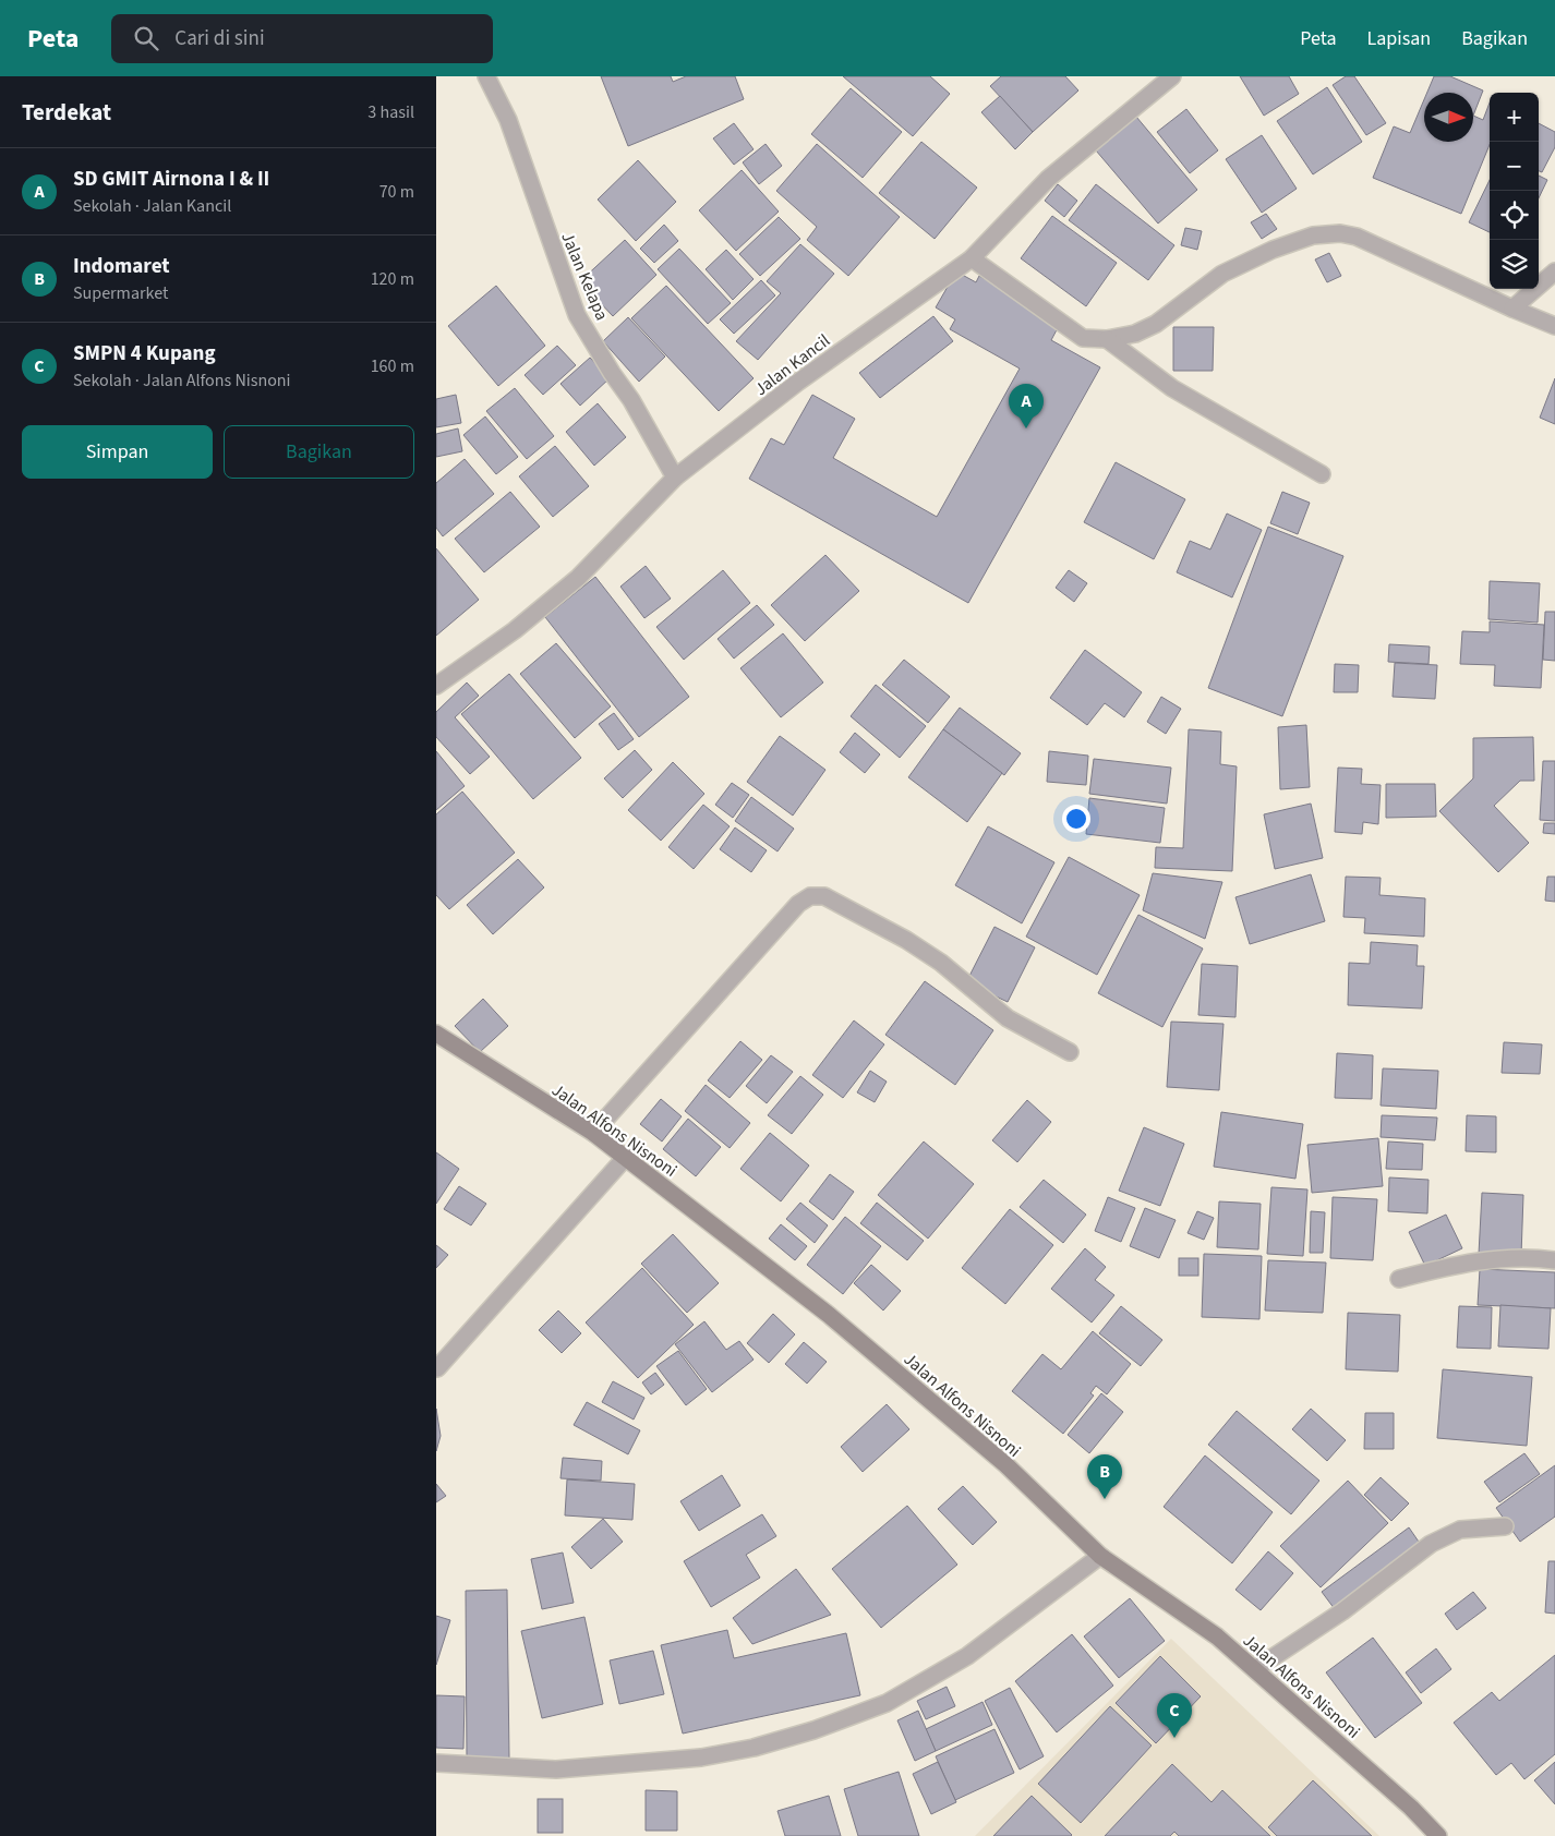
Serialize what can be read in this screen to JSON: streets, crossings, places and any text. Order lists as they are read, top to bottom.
{
  "streets": {
    "main road": ["Jalan Alfons Nisnoni"],
    "street": ["Jalan Kelapa", "Jalan Kancil"]
  },
  "crossings": [
    ["Jalan Kelapa", "Jalan Kancil"]
  ],
  "north": "right",
  "page": {
    "header": "Peta",
    "search": "Cari di sini",
    "nav": ["Peta", "Lapisan", "Bagikan"],
    "heading": ["Terdekat", "3 hasil"],
    "map_buttons": ["+", "−"],
    "list": [
      {
        "mark": "A",
        "name": "SD GMIT Airnona I & II",
        "note": "Sekolah · Jalan Kancil",
        "value": "70 m"
      },
      {
        "mark": "B",
        "name": "Indomaret",
        "note": "Supermarket",
        "value": "120 m"
      },
      {
        "mark": "C",
        "name": "SMPN 4 Kupang",
        "note": "Sekolah · Jalan Alfons Nisnoni",
        "value": "160 m"
      }
    ],
    "pins": ["A", "B", "C"],
    "buttons": ["Simpan", "Bagikan"]
  }
}
